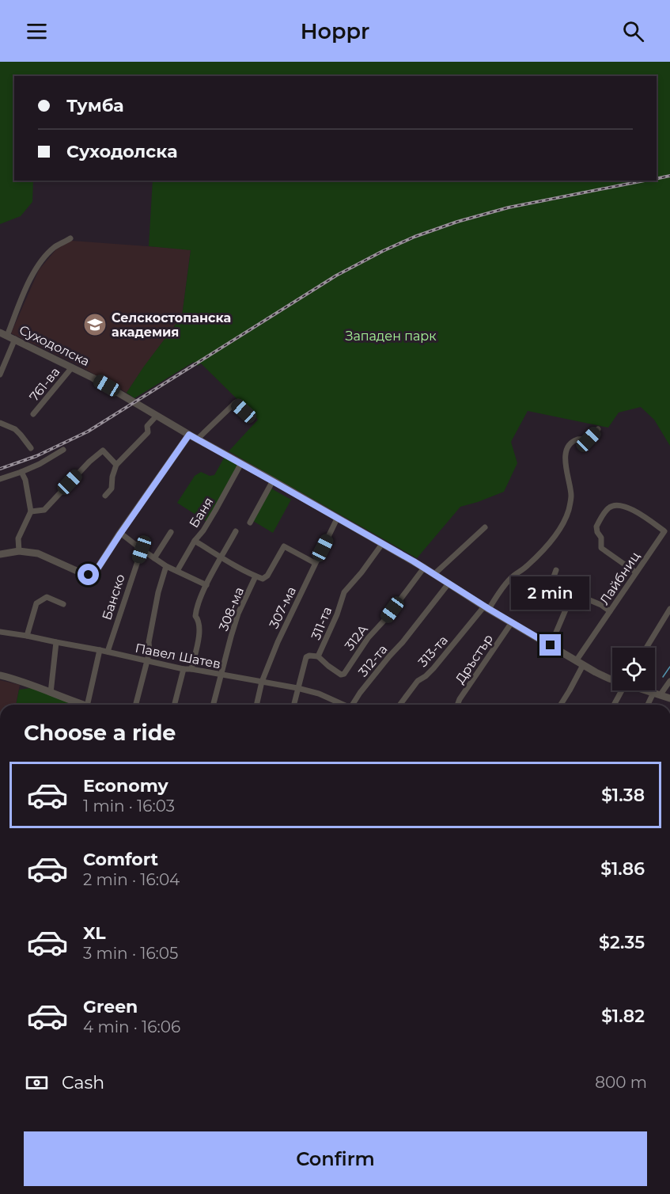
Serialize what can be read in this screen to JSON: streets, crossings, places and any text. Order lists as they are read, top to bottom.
{
  "streets": {
    "street": [
      "Суходолска",
      "761-ва",
      "Баня",
      "Лайбниц",
      "Банско",
      "307-ма",
      "308-ма",
      "311-та",
      "312А",
      "313-та",
      "Павел Шатев",
      "Дръстър",
      "312-та"
    ]
  },
  "crossings": [
    ["Суходолска", "761-ва"],
    ["Суходолска", "Баня"],
    ["Суходолска", "Лайбниц"],
    ["Суходолска", "307-ма"],
    ["Суходолска", "311-та"],
    ["Суходолска", "312А"],
    ["Суходолска", "313-та"],
    ["Суходолска", "Дръстър"],
    ["Суходолска", "312-та"],
    ["Банско", "Павел Шатев"],
    ["307-ма", "308-ма"],
    ["307-ма", "Павел Шатев"],
    ["308-ма", "Павел Шатев"],
    ["311-та", "312А"],
    ["311-та", "Павел Шатев"]
  ],
  "parks": ["Западен парк"],
  "places": {
    "school or university": ["Селскостопанска академия"]
  },
  "page": {
    "header": "Hoppr",
    "banner": ["Тумба", "Суходолска"],
    "bubble": "2 min",
    "heading": "Choose a ride",
    "list": [
      {
        "name": "Economy",
        "note": "1 min · 16:03",
        "value": "$1.38"
      },
      {
        "name": "Comfort",
        "note": "2 min · 16:04",
        "value": "$1.86"
      },
      {
        "name": "XL",
        "note": "3 min · 16:05",
        "value": "$2.35"
      },
      {
        "name": "Green",
        "note": "4 min · 16:06",
        "value": "$1.82"
      }
    ],
    "pay": ["Cash", "800 m"],
    "buttons": "Confirm"
  }
}
